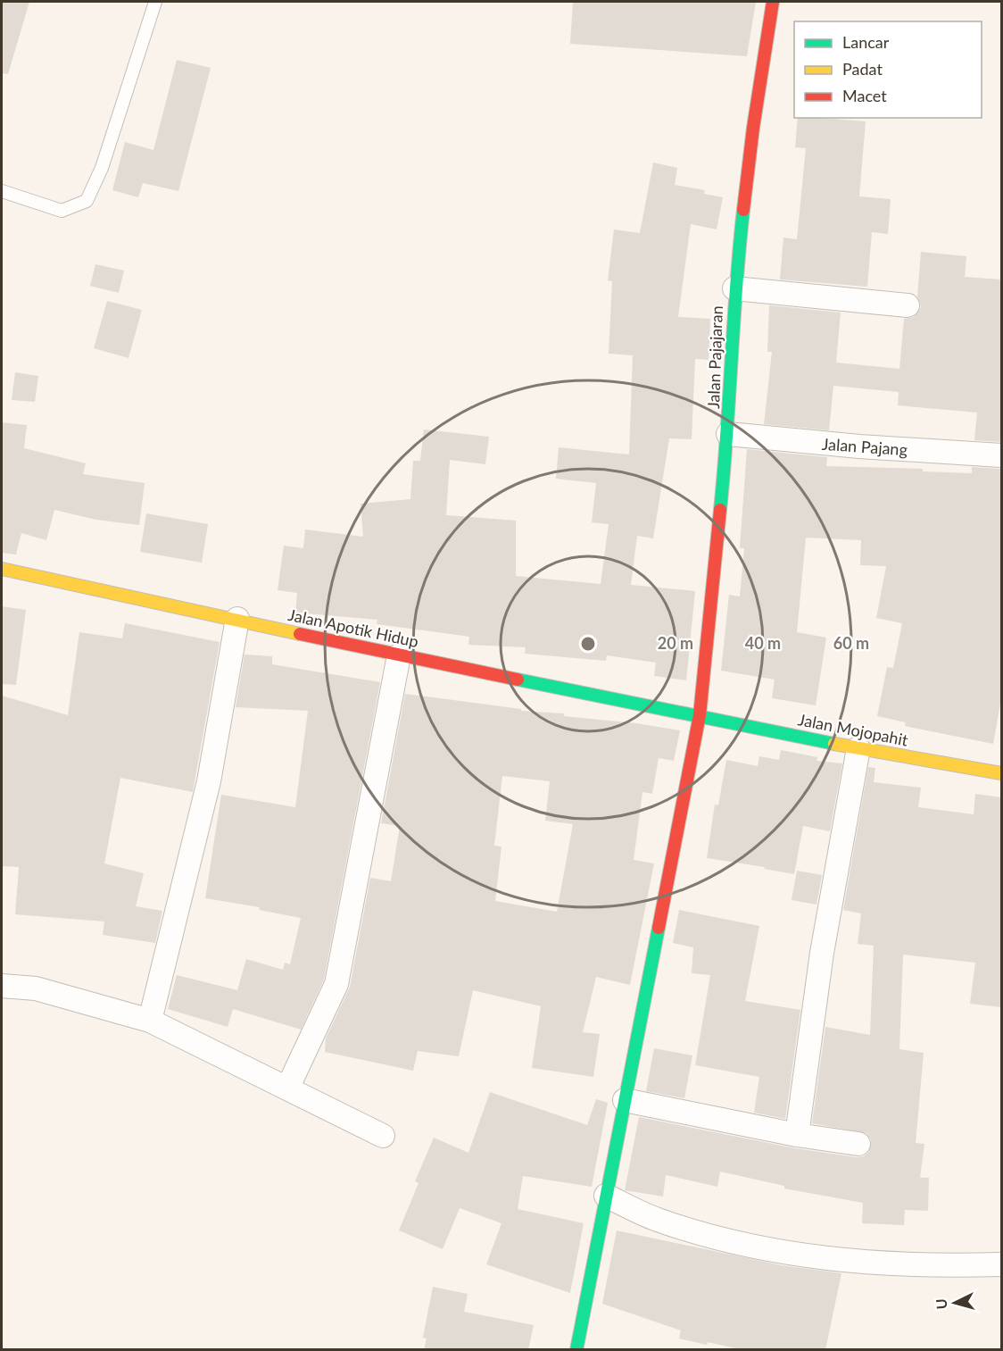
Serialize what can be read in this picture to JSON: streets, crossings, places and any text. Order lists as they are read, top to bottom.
{
  "streets": {
    "street": [
      "Jalan Pajajaran",
      "Jalan Pajang",
      "Jalan Apotik Hidup",
      "Jalan Mojopahit"
    ]
  },
  "crossings": [
    ["Jalan Pajajaran", "Jalan Pajang"],
    ["Jalan Pajajaran", "Jalan Apotik Hidup"],
    ["Jalan Pajajaran", "Jalan Mojopahit"],
    ["Jalan Apotik Hidup", "Jalan Mojopahit"]
  ],
  "legend": ["Lancar", "Padat", "Macet"],
  "north": "left",
  "rings": ["20 m", "40 m", "60 m"]
}
